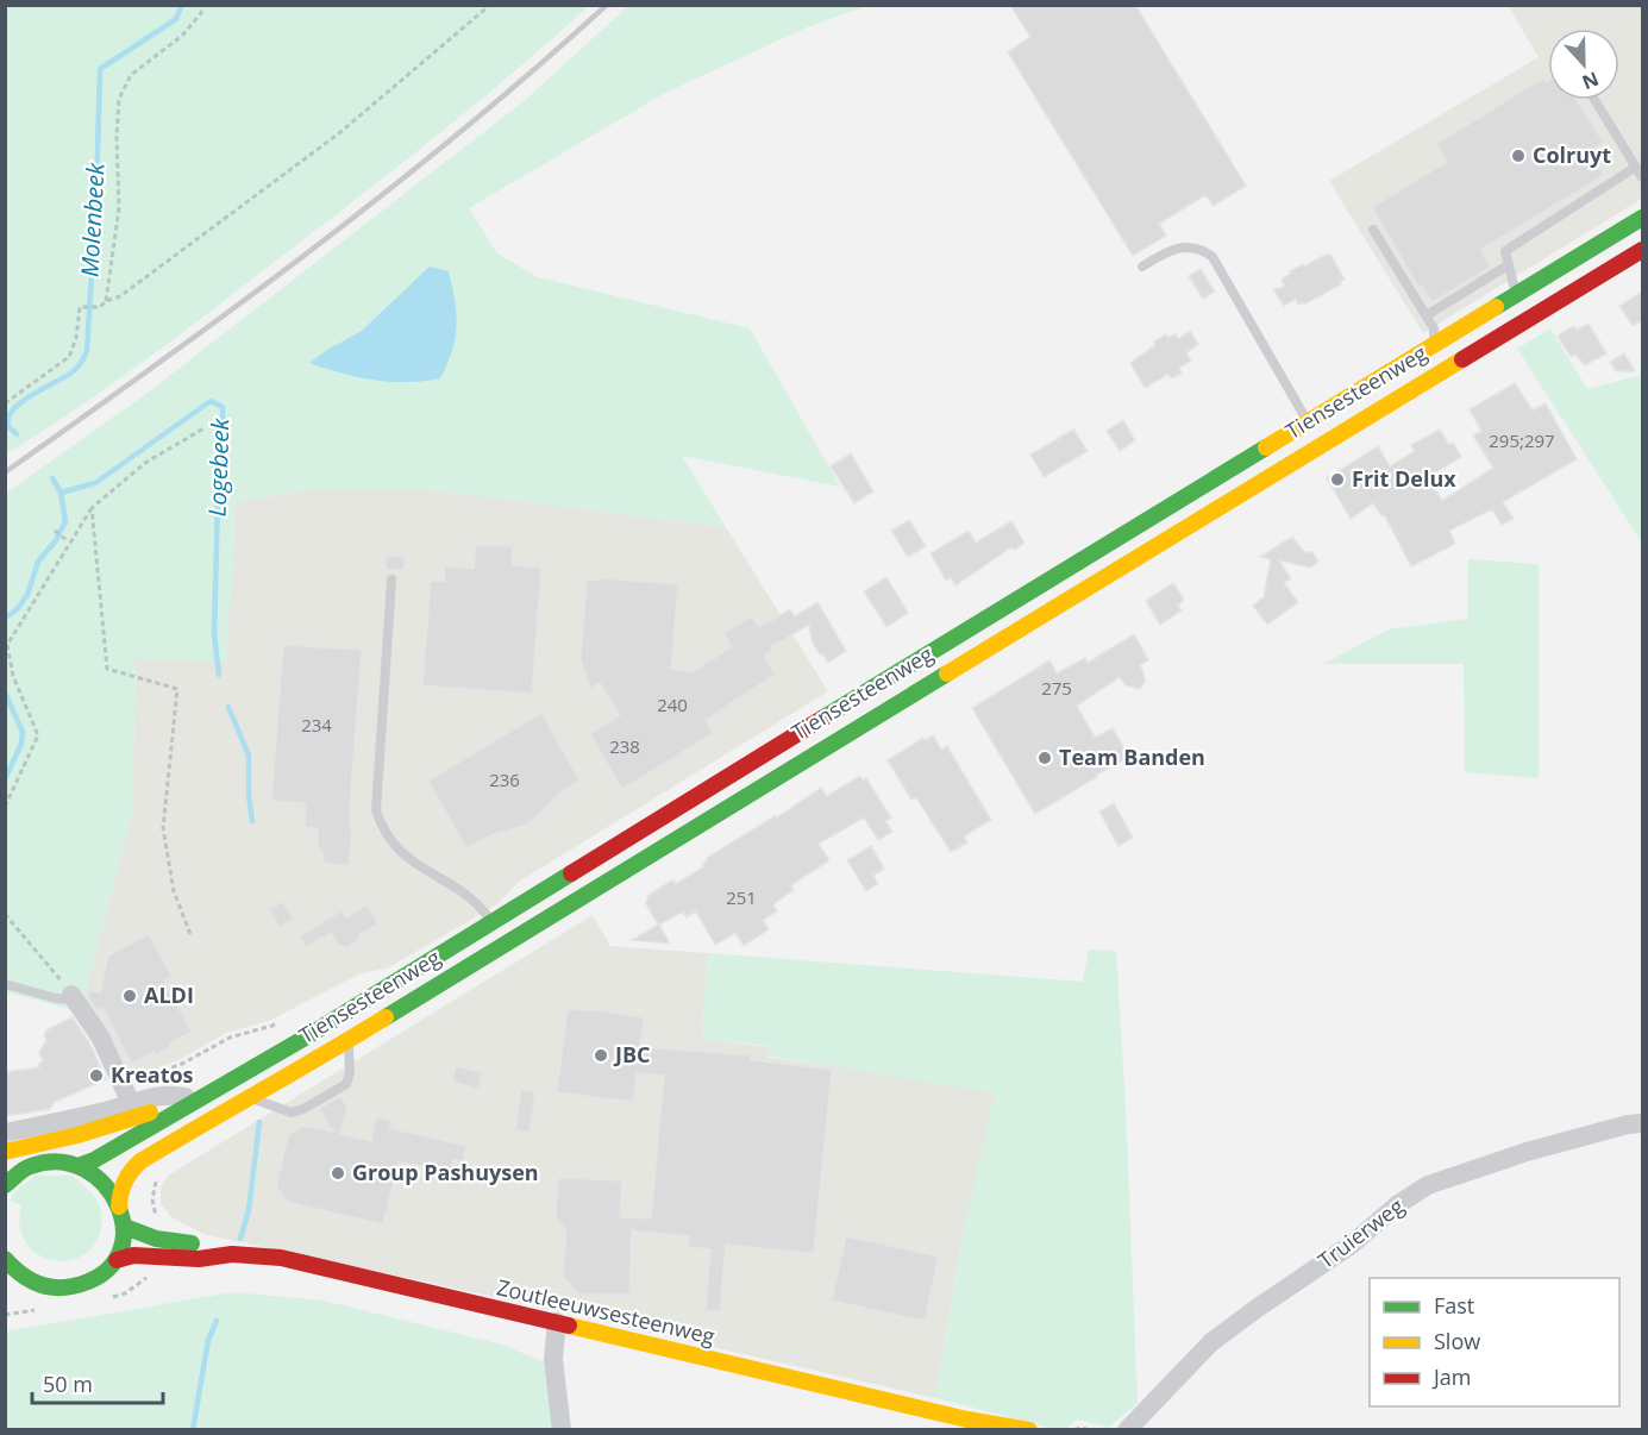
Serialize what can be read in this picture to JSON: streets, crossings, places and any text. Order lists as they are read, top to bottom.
{
  "streets": {
    "main road": ["Tiensesteenweg", "Zoutleeuwsesteenweg"],
    "street": ["Truierweg"]
  },
  "water": ["Molenbeek", "Logebeek"],
  "places": [
    "Colruyt",
    "Frit Delux",
    "Team Banden",
    "ALDI",
    "JBC",
    "Kreatos",
    "Group Pashuysen"
  ],
  "house_numbers": [
    "295;297",
    "275",
    "240",
    "234",
    "238",
    "236",
    "251"
  ],
  "legend": ["Fast", "Slow", "Jam"],
  "scale_bar": "50 m",
  "north": "bottom"
}
